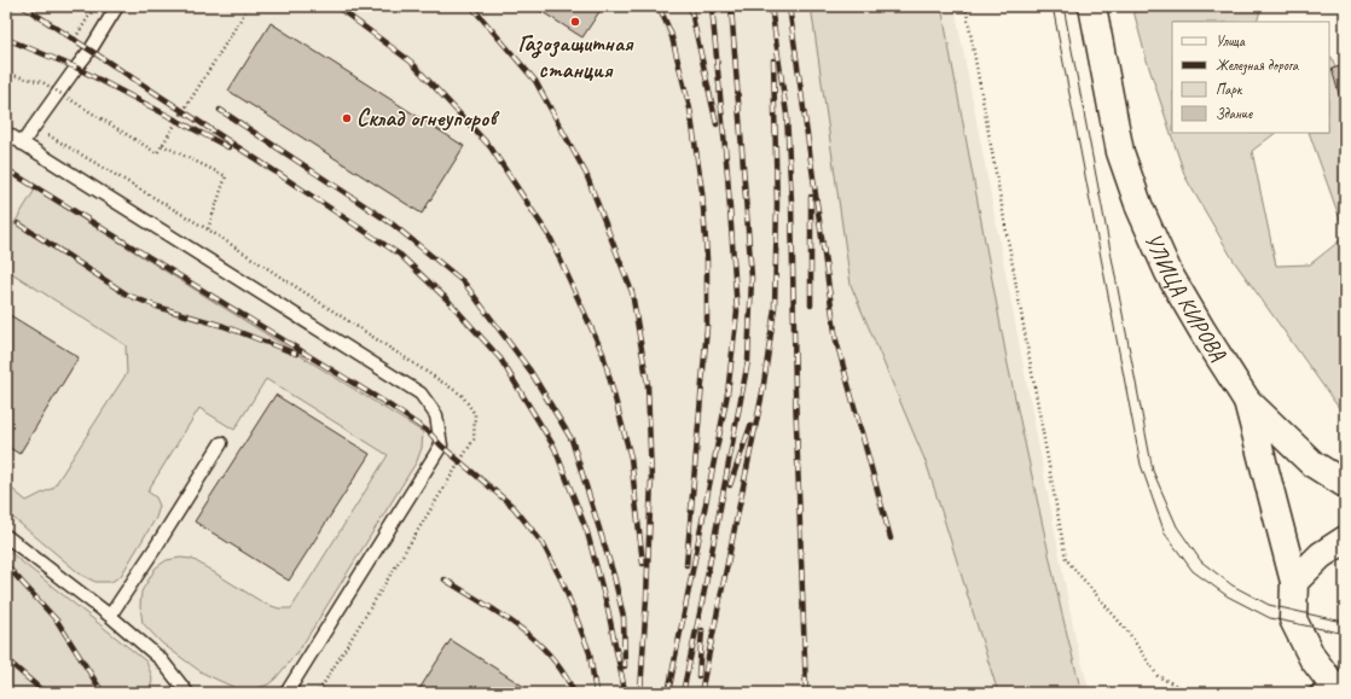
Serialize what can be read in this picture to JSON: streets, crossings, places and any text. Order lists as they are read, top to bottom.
{
  "streets": {
    "main road": ["УЛИЦА КИРОВА"]
  },
  "places": ["Газозащитная станция", "Склад огнеупоров"],
  "legend": [
    "Улица",
    "Железная дорога",
    "Парк",
    "Здание"
  ]
}
